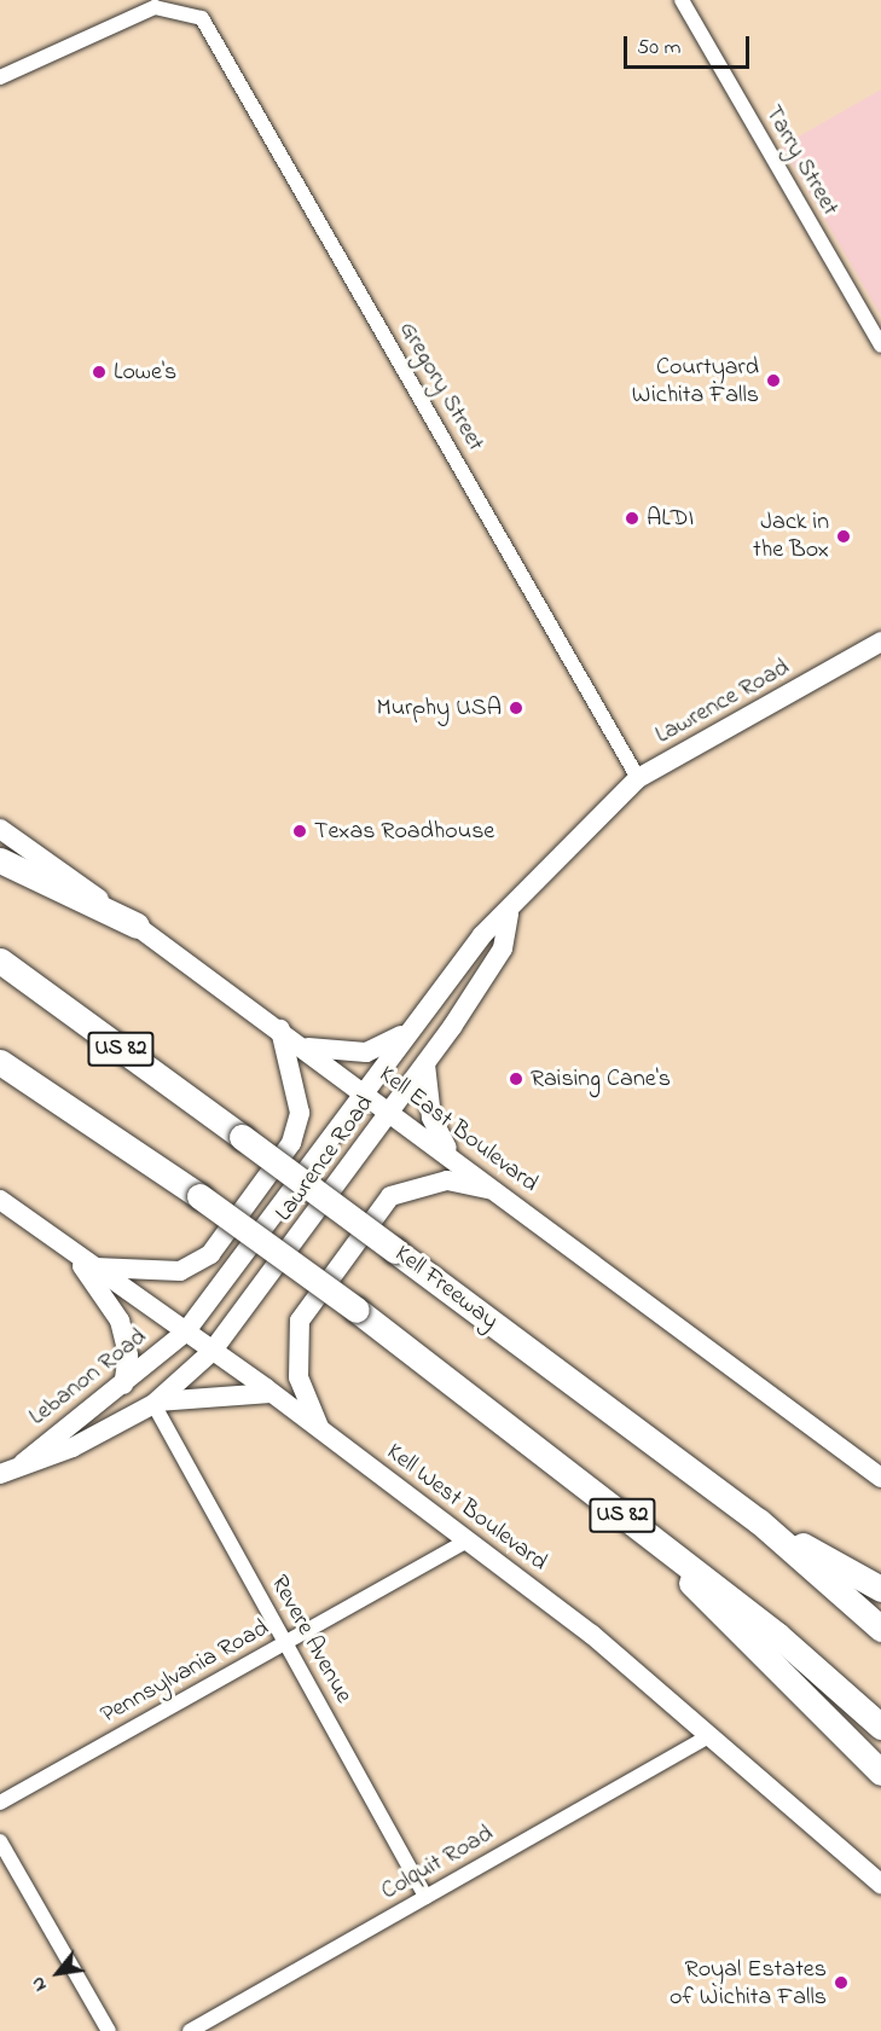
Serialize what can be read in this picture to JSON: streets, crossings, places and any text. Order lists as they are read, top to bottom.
{
  "streets": {
    "highway": ["US 82", "Kell Freeway"],
    "main road": [
      "Lawrence Road",
      "Kell East Boulevard",
      "Lebanon Road",
      "Kell West Boulevard"
    ],
    "street": [
      "Tarry Street",
      "Gregory Street",
      "Revere Avenue",
      "Pennsylvania Road",
      "Colquit Road"
    ]
  },
  "crossings": [
    ["Gregory Street", "Lawrence Road"],
    ["Lawrence Road", "Kell East Boulevard"],
    ["Lawrence Road", "Lebanon Road"],
    ["Lawrence Road", "Kell West Boulevard"],
    ["Lebanon Road", "Kell West Boulevard"],
    ["Lebanon Road", "Revere Avenue"],
    ["Kell West Boulevard", "Pennsylvania Road"],
    ["Kell West Boulevard", "Colquit Road"],
    ["Revere Avenue", "Pennsylvania Road"],
    ["Revere Avenue", "Colquit Road"]
  ],
  "places": [
    "Lowe's",
    "Courtyard Wichita Falls",
    "ALDI",
    "Jack in the Box",
    "Murphy USA",
    "Texas Roadhouse",
    "Raising Cane's",
    "Royal Estates of Wichita Falls"
  ],
  "scale_bar": "50 m",
  "north": "bottom left"
}
